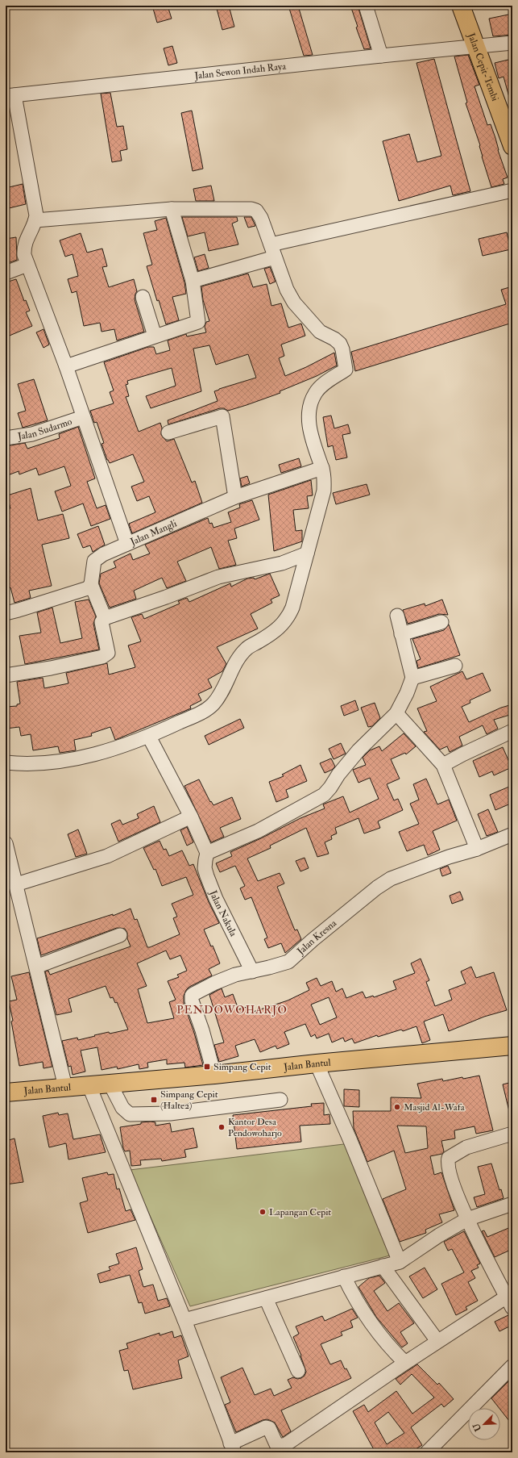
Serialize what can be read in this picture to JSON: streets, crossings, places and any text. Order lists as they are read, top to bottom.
{
  "streets": {
    "main road": ["Jalan Cepit-Tembi", "Jalan Bantul"],
    "street": [
      "Jalan Sewon Indah Raya",
      "Jalan Sudarmo",
      "Jalan Mangli",
      "Jalan Nakula",
      "Jalan Kresna"
    ]
  },
  "crossings": [
    ["Jalan Cepit-Tembi", "Jalan Sewon Indah Raya"],
    ["Jalan Nakula", "Jalan Kresna"],
    ["Jalan Kresna", "Jalan Bantul"]
  ],
  "districts": ["PENDOWOHARJO"],
  "places": {
    "transit": ["Simpang Cepit", "Simpang Cepit (Halte2)"],
    "other": ["Masjid Al-Wafa", "Kantor Desa Pendowoharjo", "Lapangan Cepit"]
  },
  "north": "bottom left"
}
